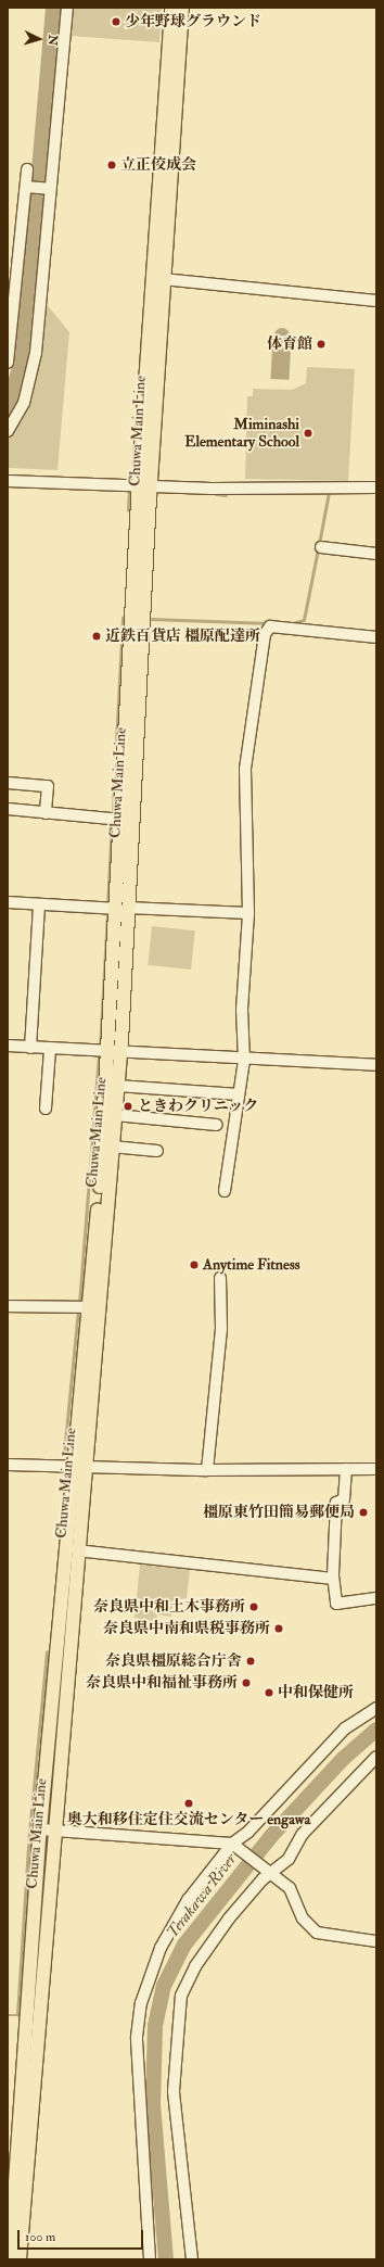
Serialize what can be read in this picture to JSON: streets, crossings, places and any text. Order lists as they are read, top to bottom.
{
  "streets": {
    "main road": ["Chuwa Main Line"]
  },
  "water": ["Terakawa River"],
  "places": [
    "少年野球グラウンド",
    "立正佼成会",
    "体育館",
    "Miminashi Elementary School",
    "近鉄百貨店 橿原配達所",
    "ときわクリニック",
    "Anytime Fitness",
    "橿原東竹田簡易郵便局",
    "奈良県中和土木事務所",
    "奈良県中南和県税事務所",
    "奈良県橿原総合庁舎",
    "奈良県中和福祉事務所",
    "中和保健所",
    "奥大和移住定住交流センター engawa"
  ],
  "scale_bar": "100 m",
  "north": "right"
}
